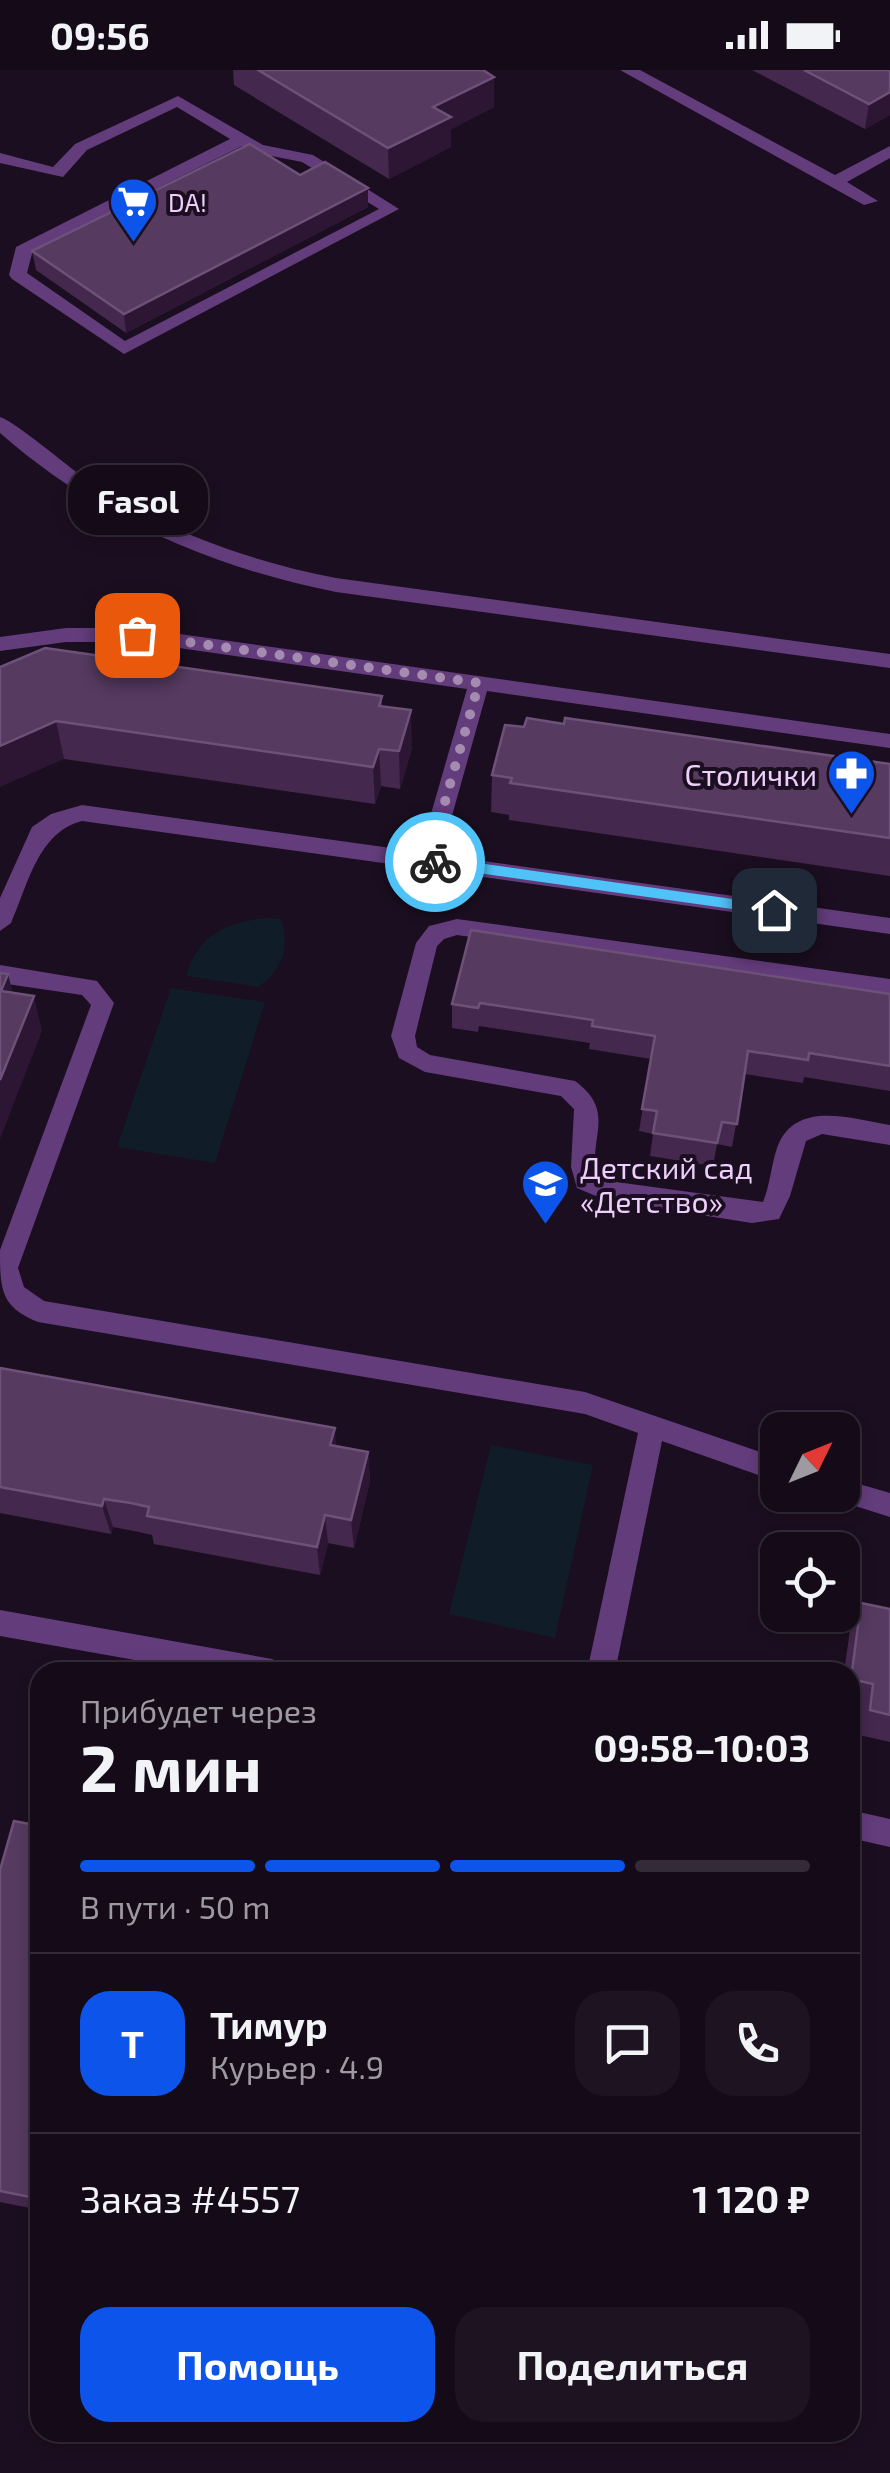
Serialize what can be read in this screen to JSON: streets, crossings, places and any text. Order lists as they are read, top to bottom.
{
  "places": {
    "supermarket": ["DA!"],
    "other": ["Fasol"],
    "pharmacy": ["Столички"],
    "school or university": ["Детский сад «Детство»"]
  },
  "north": "top right",
  "page": {
    "status": "09:56",
    "bubble": "Fasol",
    "heading": ["2 мин", "Прибудет через", "09:58–10:03"],
    "panel": [
      "Тимур",
      "Курьер · 4.9",
      "Заказ #4557",
      "1 120 ₽"
    ],
    "bar": "В пути · 50 m",
    "round": "Т",
    "buttons": ["Помощь", "Поделиться"]
  }
}
